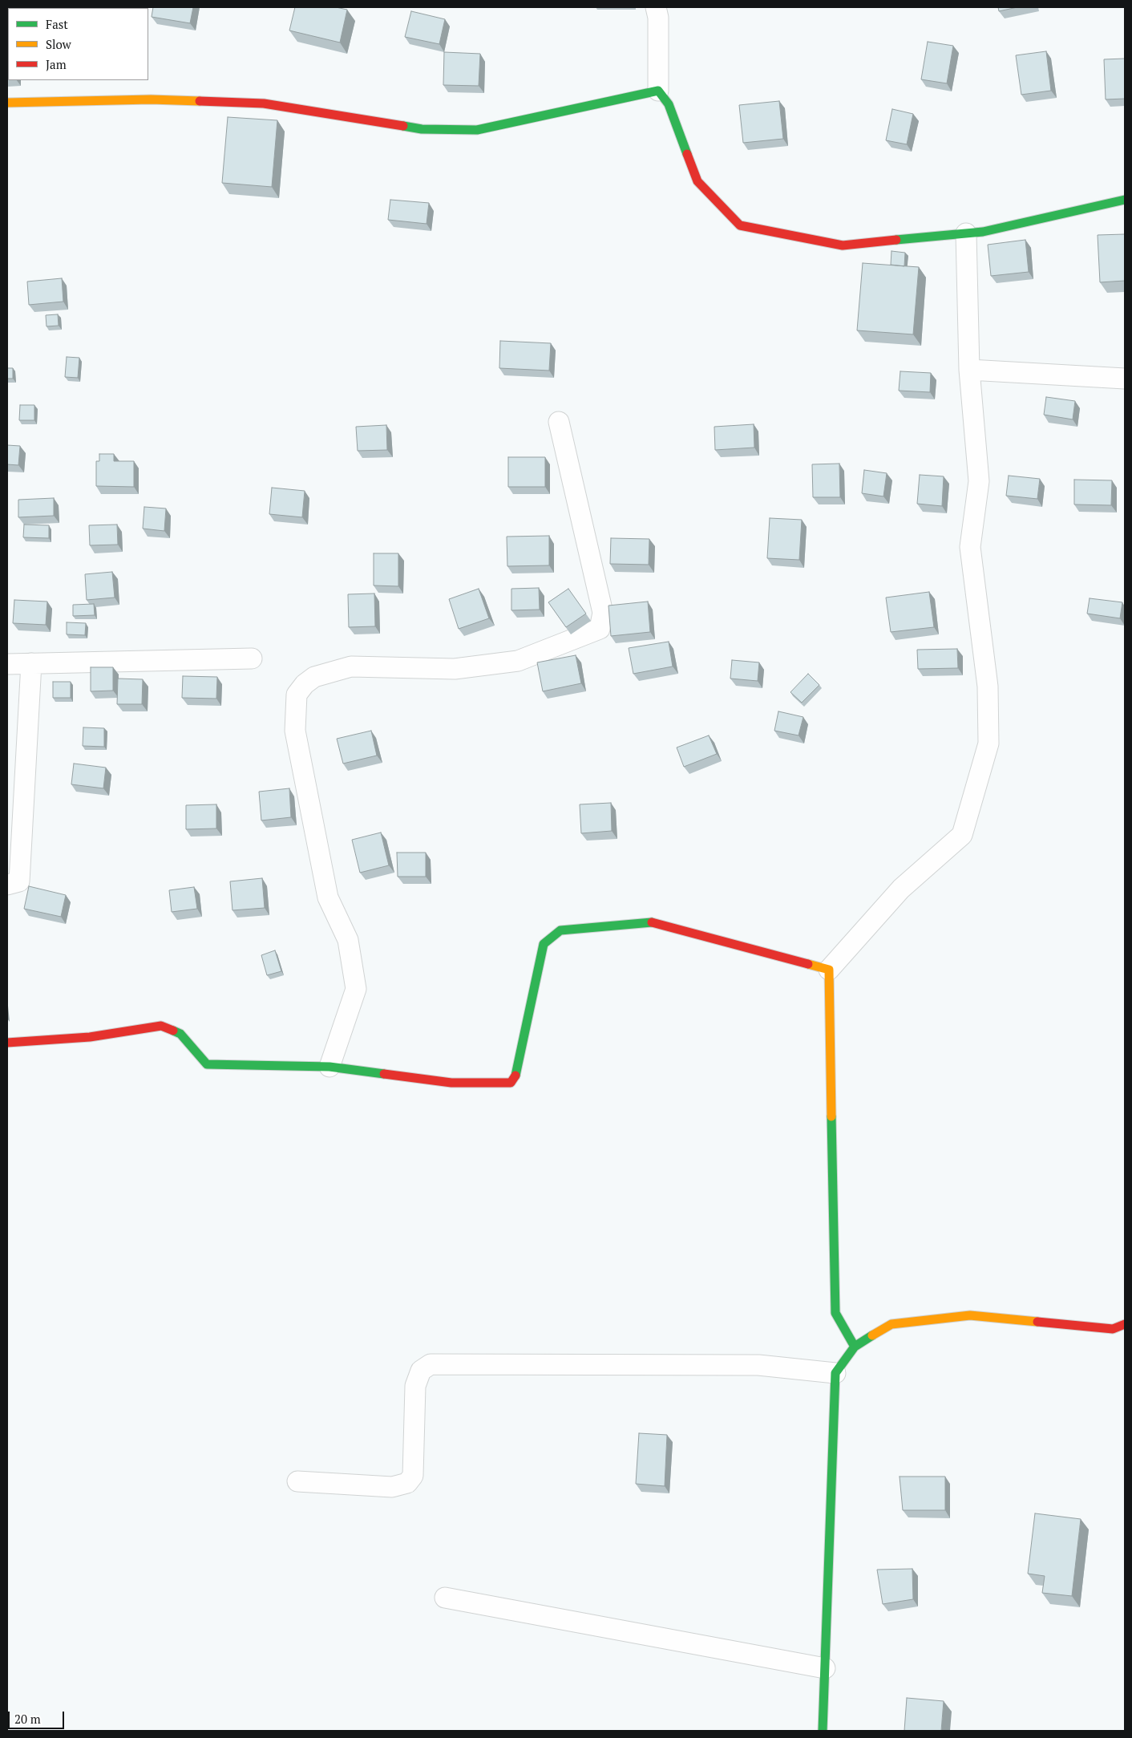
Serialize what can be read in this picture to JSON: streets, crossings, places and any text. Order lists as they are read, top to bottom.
{
  "legend": ["Fast", "Slow", "Jam"],
  "scale_bar": "20 m"
}
